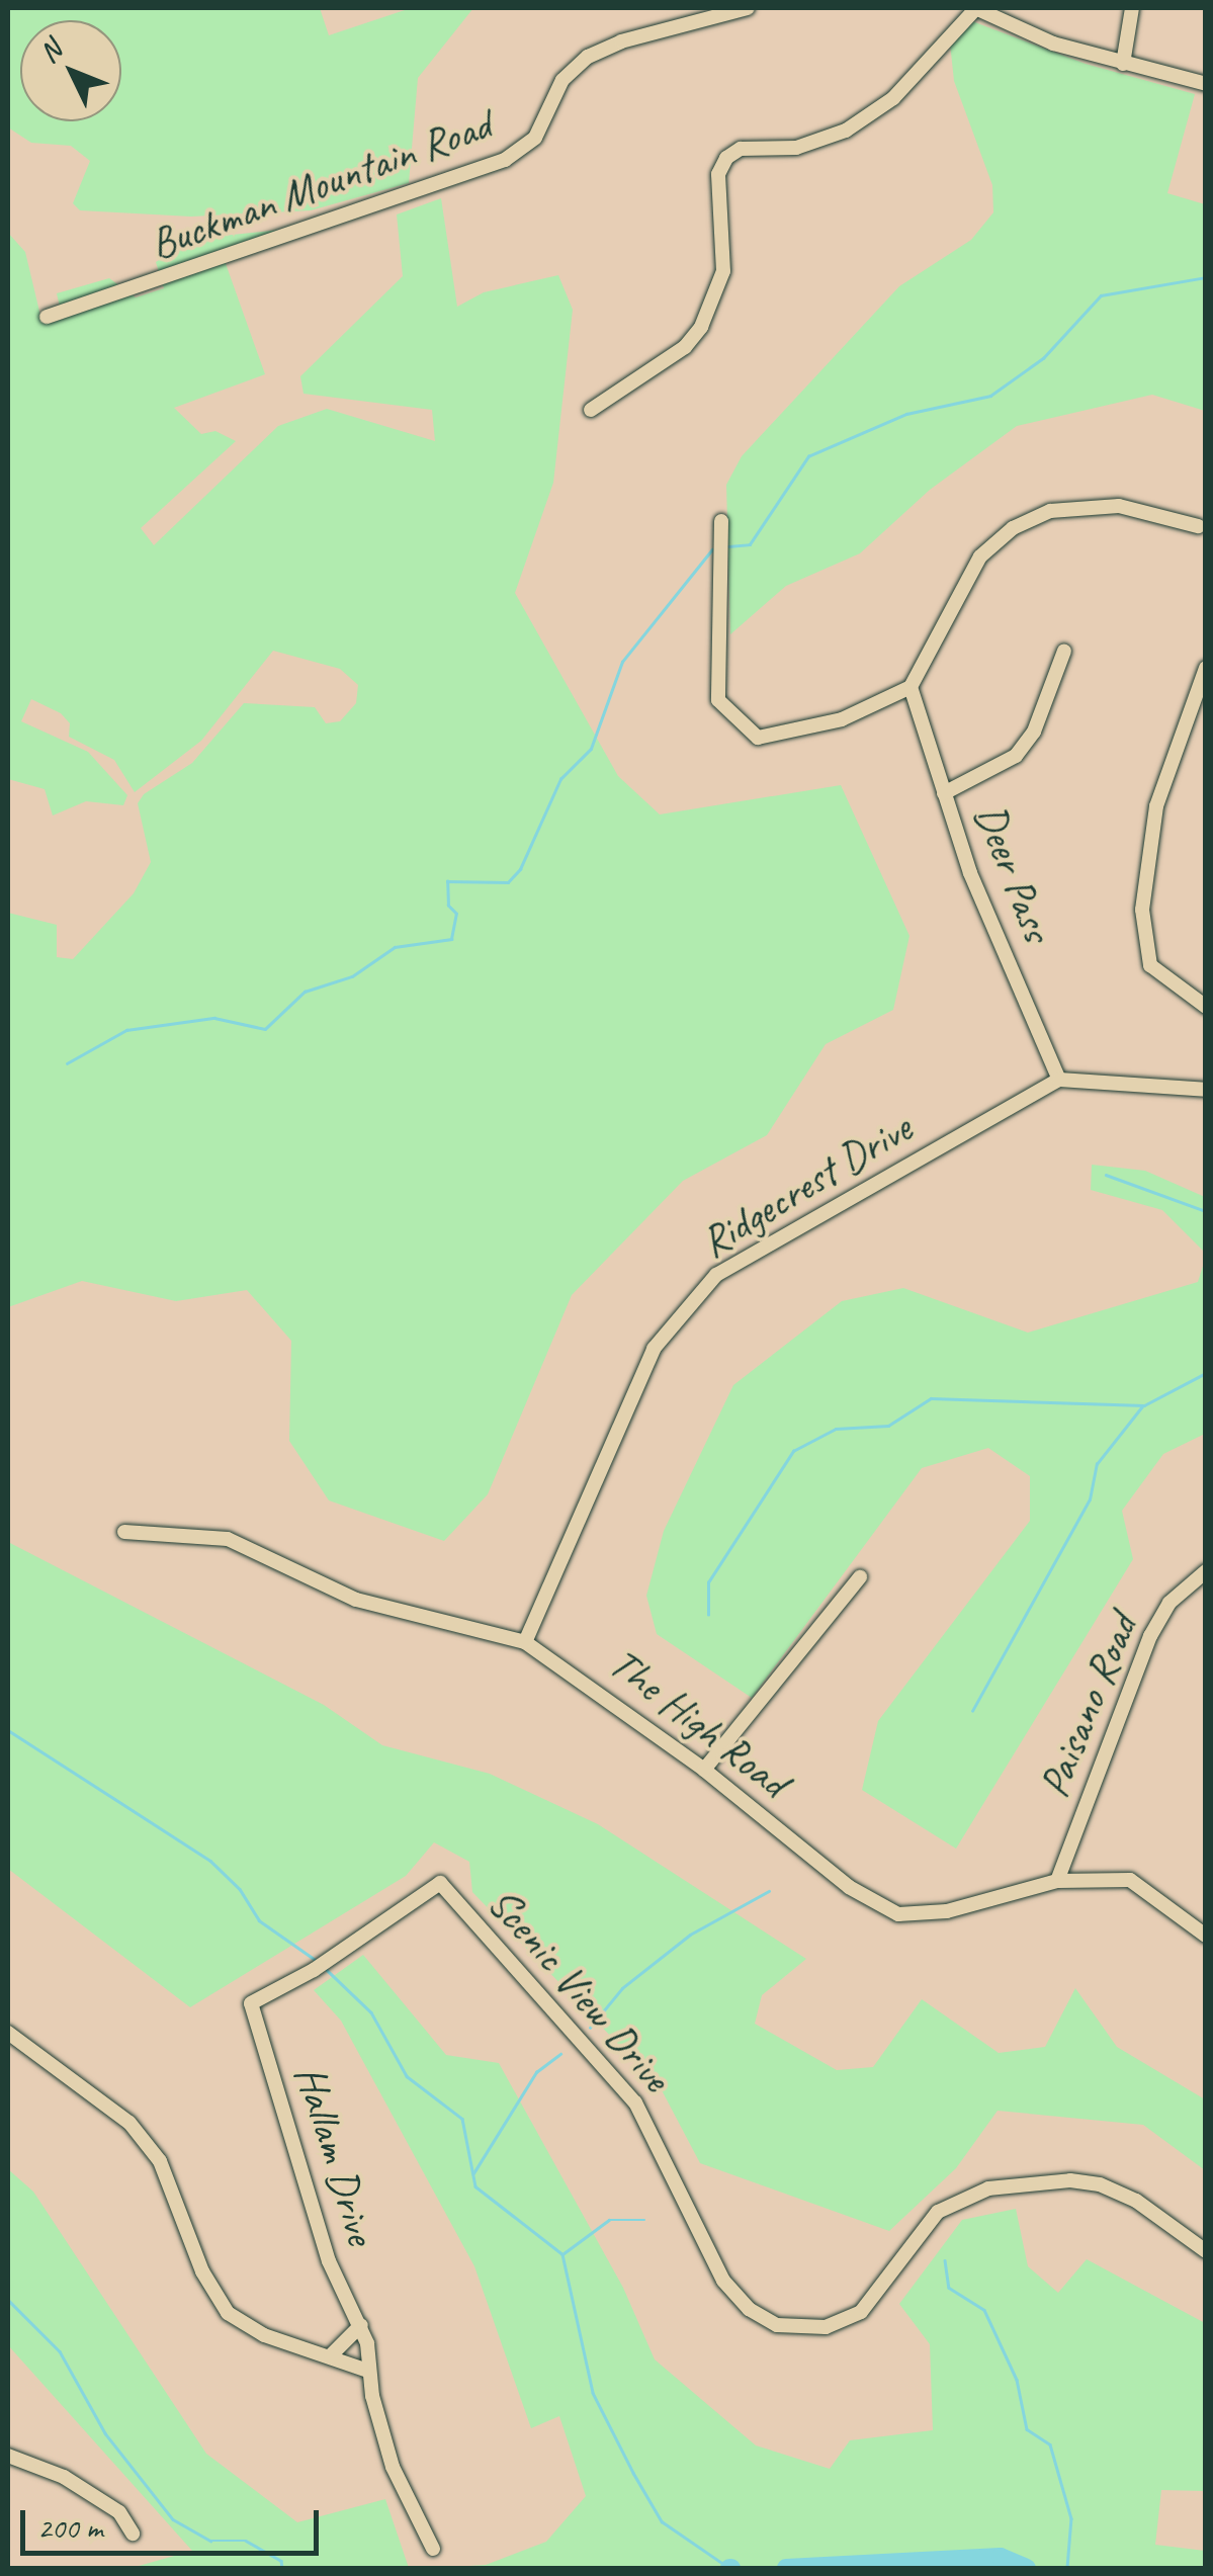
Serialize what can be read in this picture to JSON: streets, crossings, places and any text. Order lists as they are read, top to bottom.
{
  "streets": {
    "street": [
      "Buckman Mountain Road",
      "Deer Pass",
      "Ridgecrest Drive",
      "Paisano Road",
      "The High Road",
      "Scenic View Drive",
      "Hallam Drive"
    ]
  },
  "crossings": [
    ["Deer Pass", "Ridgecrest Drive"],
    ["Ridgecrest Drive", "The High Road"],
    ["Paisano Road", "The High Road"],
    ["Scenic View Drive", "Hallam Drive"]
  ],
  "scale_bar": "200 m",
  "north": "top left"
}
